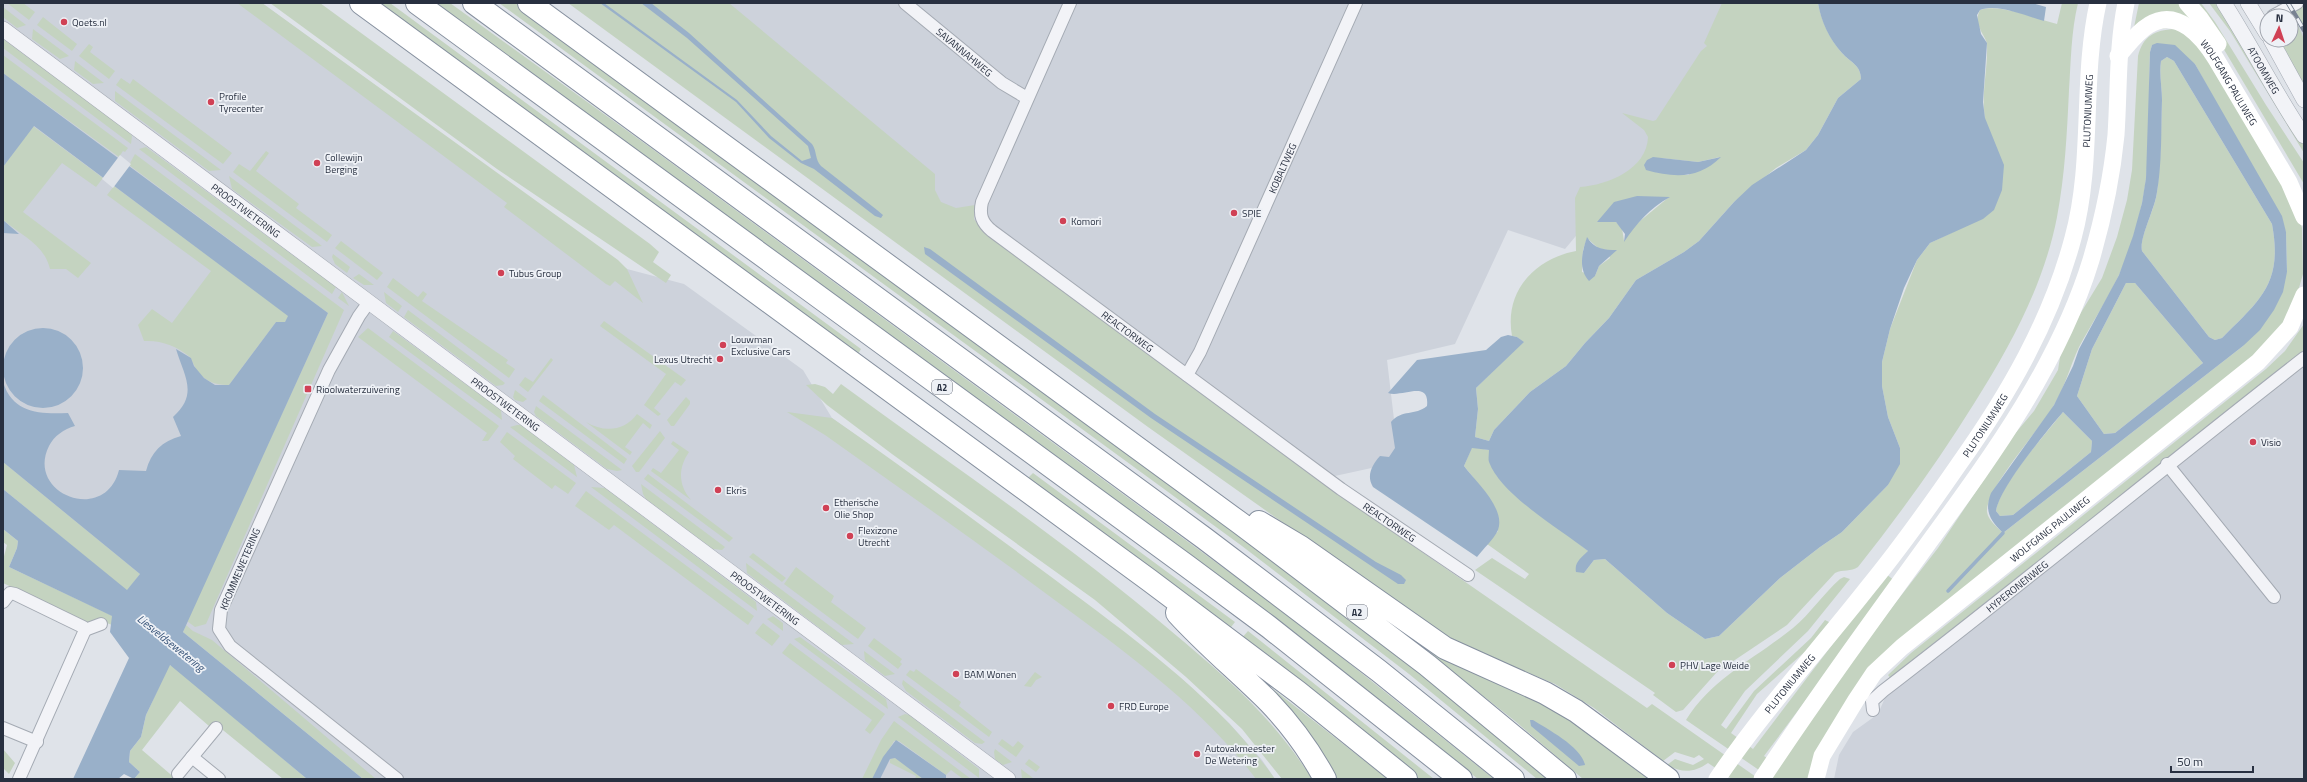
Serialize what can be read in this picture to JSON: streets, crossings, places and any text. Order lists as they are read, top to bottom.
{
  "streets": {
    "highway": ["A2"],
    "main road": ["WOLFGANG PAULIWEG", "PLUTONIUMWEG"],
    "street": [
      "SAVANNAHWEG",
      "ATOOMWEG",
      "KOBALTWEG",
      "PROOSTWETERING",
      "REACTORWEG",
      "KROMMEWETERING",
      "HYPERONENWEG"
    ]
  },
  "crossings": [
    ["SAVANNAHWEG", "REACTORWEG"],
    ["WOLFGANG PAULIWEG", "PLUTONIUMWEG"],
    ["KOBALTWEG", "REACTORWEG"],
    ["PROOSTWETERING", "KROMMEWETERING"]
  ],
  "water": ["Liesveldsewetering"],
  "places": {
    "other": [
      "Qoets.nl",
      "Profile Tyrecenter",
      "Collewijn Berging",
      "SPIE",
      "Komori",
      "Tubus Group",
      "Louwman Exclusive Cars",
      "Lexus Utrecht",
      "Visio",
      "Ekris",
      "Etherische Olie Shop",
      "Flexizone Utrecht",
      "PHV Lage Weide",
      "BAM Wonen",
      "FRD Europe",
      "Autovakmeester De Wetering"
    ],
    "transit": ["Rioolwaterzuivering"]
  },
  "scale_bar": "50 m",
  "north": "top"
}
